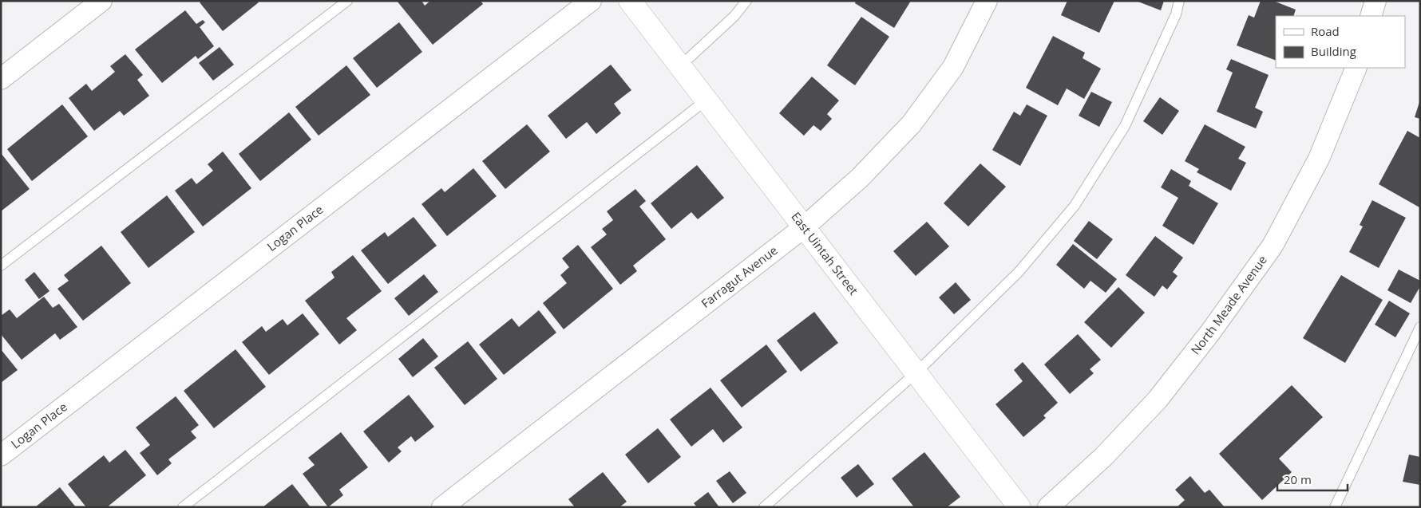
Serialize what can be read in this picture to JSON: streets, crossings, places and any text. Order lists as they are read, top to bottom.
{
  "streets": {
    "main road": ["East Uintah Street"],
    "street": ["Logan Place", "Farragut Avenue", "North Meade Avenue"]
  },
  "crossings": [
    ["East Uintah Street", "Farragut Avenue"]
  ],
  "legend": ["Road", "Building"],
  "scale_bar": "20 m"
}
